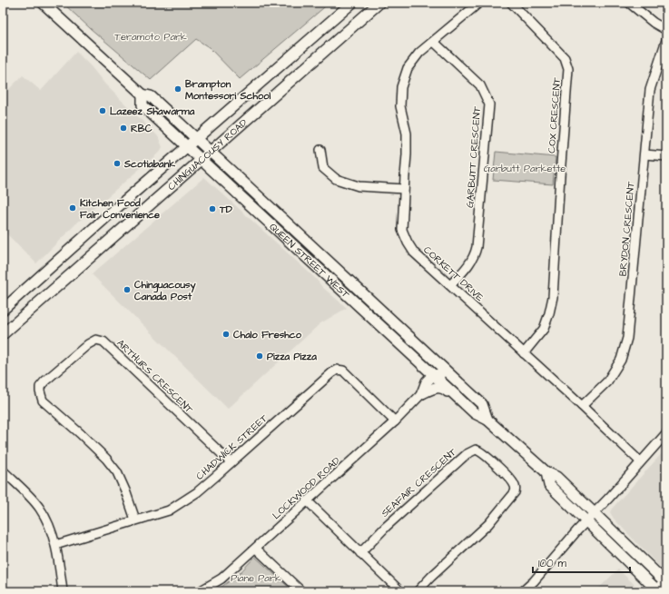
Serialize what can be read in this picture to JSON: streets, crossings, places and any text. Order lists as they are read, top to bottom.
{
  "streets": {
    "main road": ["CHINGUACOUSY ROAD", "QUEEN STREET WEST"],
    "street": [
      "COX CRESCENT",
      "GARBUTT CRESCENT",
      "BRYDON CRESCENT",
      "CORKETT DRIVE",
      "ARTHURS CRESCENT",
      "CHADWICK STREET",
      "SEAFAIR CRESCENT",
      "LOCKWOOD ROAD"
    ]
  },
  "crossings": [
    ["COX CRESCENT", "CORKETT DRIVE"],
    ["CHINGUACOUSY ROAD", "QUEEN STREET WEST"],
    ["GARBUTT CRESCENT", "CORKETT DRIVE"],
    ["BRYDON CRESCENT", "CORKETT DRIVE"],
    ["ARTHURS CRESCENT", "CHADWICK STREET"],
    ["CHADWICK STREET", "LOCKWOOD ROAD"]
  ],
  "parks": ["Teramoto Park", "Garbutt Parkette", "Piane Park"],
  "places": [
    "Brampton Montessori School",
    "Lazeez Shawarma",
    "RBC",
    "Scotiabank",
    "Kitchen Food Fair Convenience",
    "TD",
    "Chinguacousy Canada Post",
    "Chalo Freshco",
    "Pizza Pizza"
  ],
  "scale_bar": "100 m"
}
